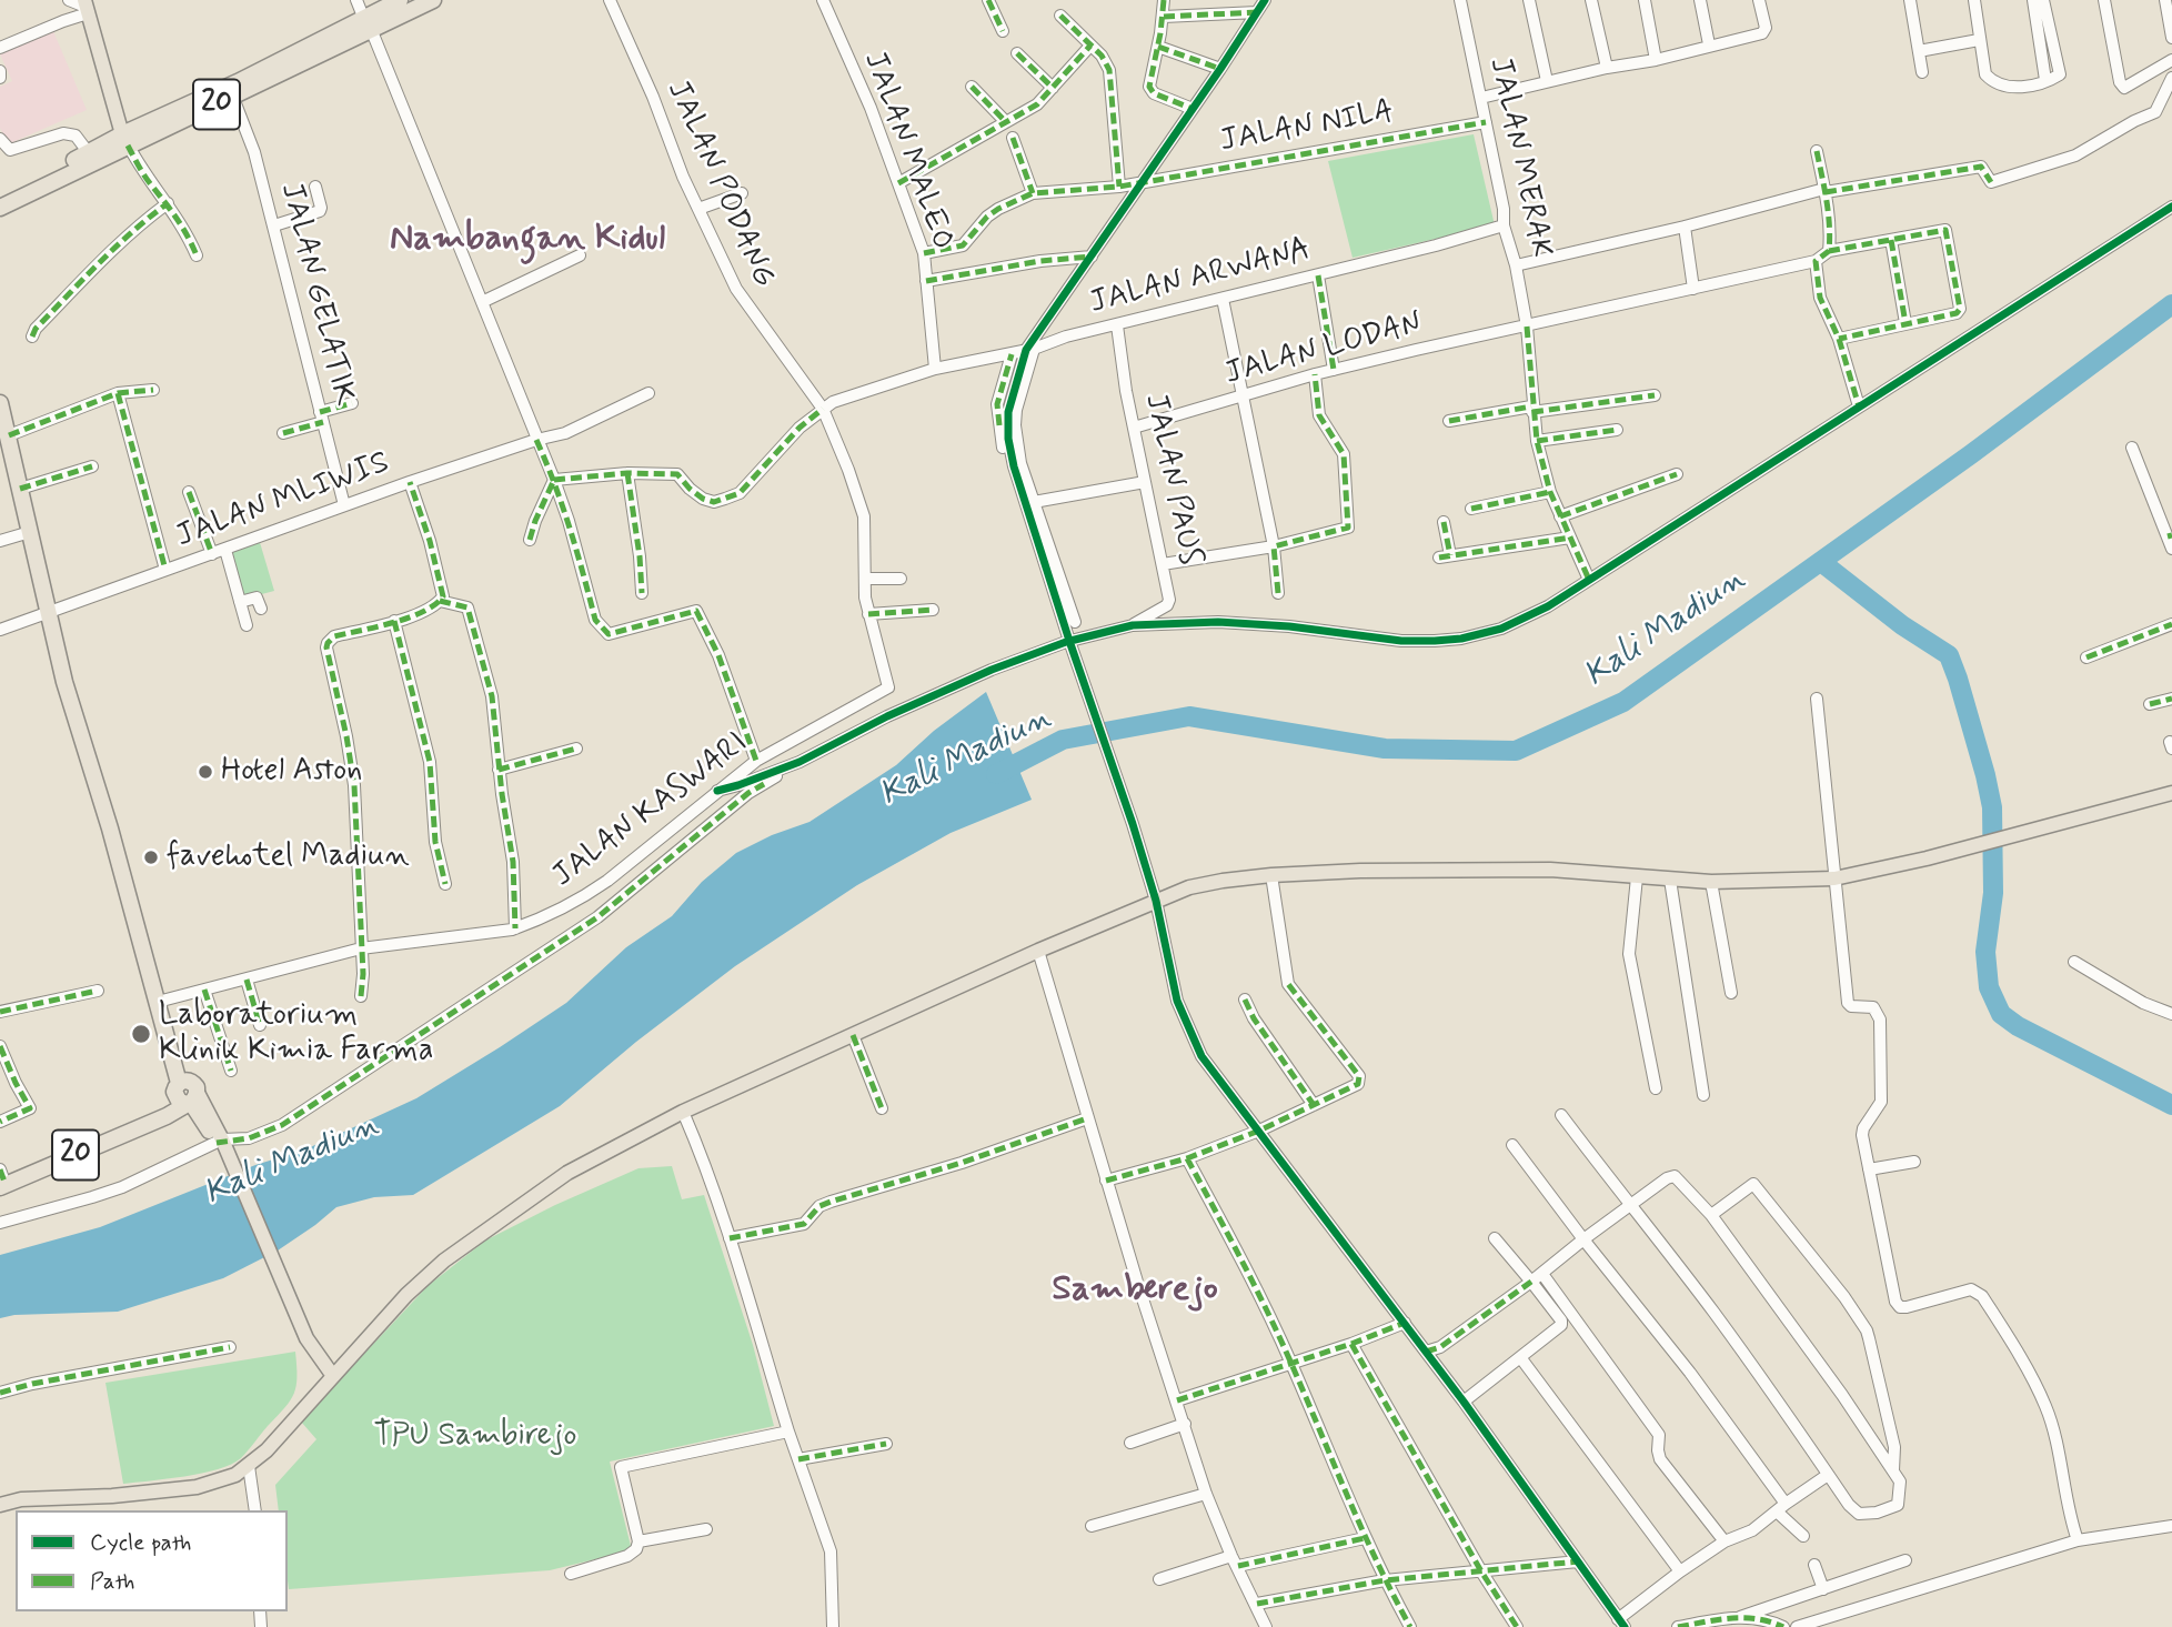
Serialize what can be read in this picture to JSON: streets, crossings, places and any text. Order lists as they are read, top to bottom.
{
  "streets": {
    "highway": ["20"],
    "street": [
      "JALAN NILA",
      "JALAN MALEO",
      "JALAN MERAK",
      "JALAN PODANG",
      "JALAN ARWANA",
      "JALAN GELATIK",
      "JALAN LODAN",
      "JALAN PAUS",
      "JALAN MLIWIS",
      "JALAN KASWARI"
    ]
  },
  "crossings": [
    ["20", "JALAN GELATIK"],
    ["JALAN NILA", "JALAN MALEO"],
    ["JALAN NILA", "JALAN MERAK"],
    ["JALAN MALEO", "JALAN ARWANA"],
    ["JALAN MERAK", "JALAN ARWANA"],
    ["JALAN MERAK", "JALAN LODAN"],
    ["JALAN PODANG", "JALAN ARWANA"],
    ["JALAN PODANG", "JALAN KASWARI"],
    ["JALAN ARWANA", "JALAN PAUS"],
    ["JALAN GELATIK", "JALAN MLIWIS"],
    ["JALAN LODAN", "JALAN PAUS"]
  ],
  "districts": ["Nambangan Kidul", "Samberejo"],
  "water": ["Kali Madiun"],
  "parks": ["TPU Sambirejo"],
  "places": ["Hotel Aston", "favehotel Madiun", "Laboratorium Klinik Kimia Farma"],
  "legend": ["Cycle path", "Path"]
}
